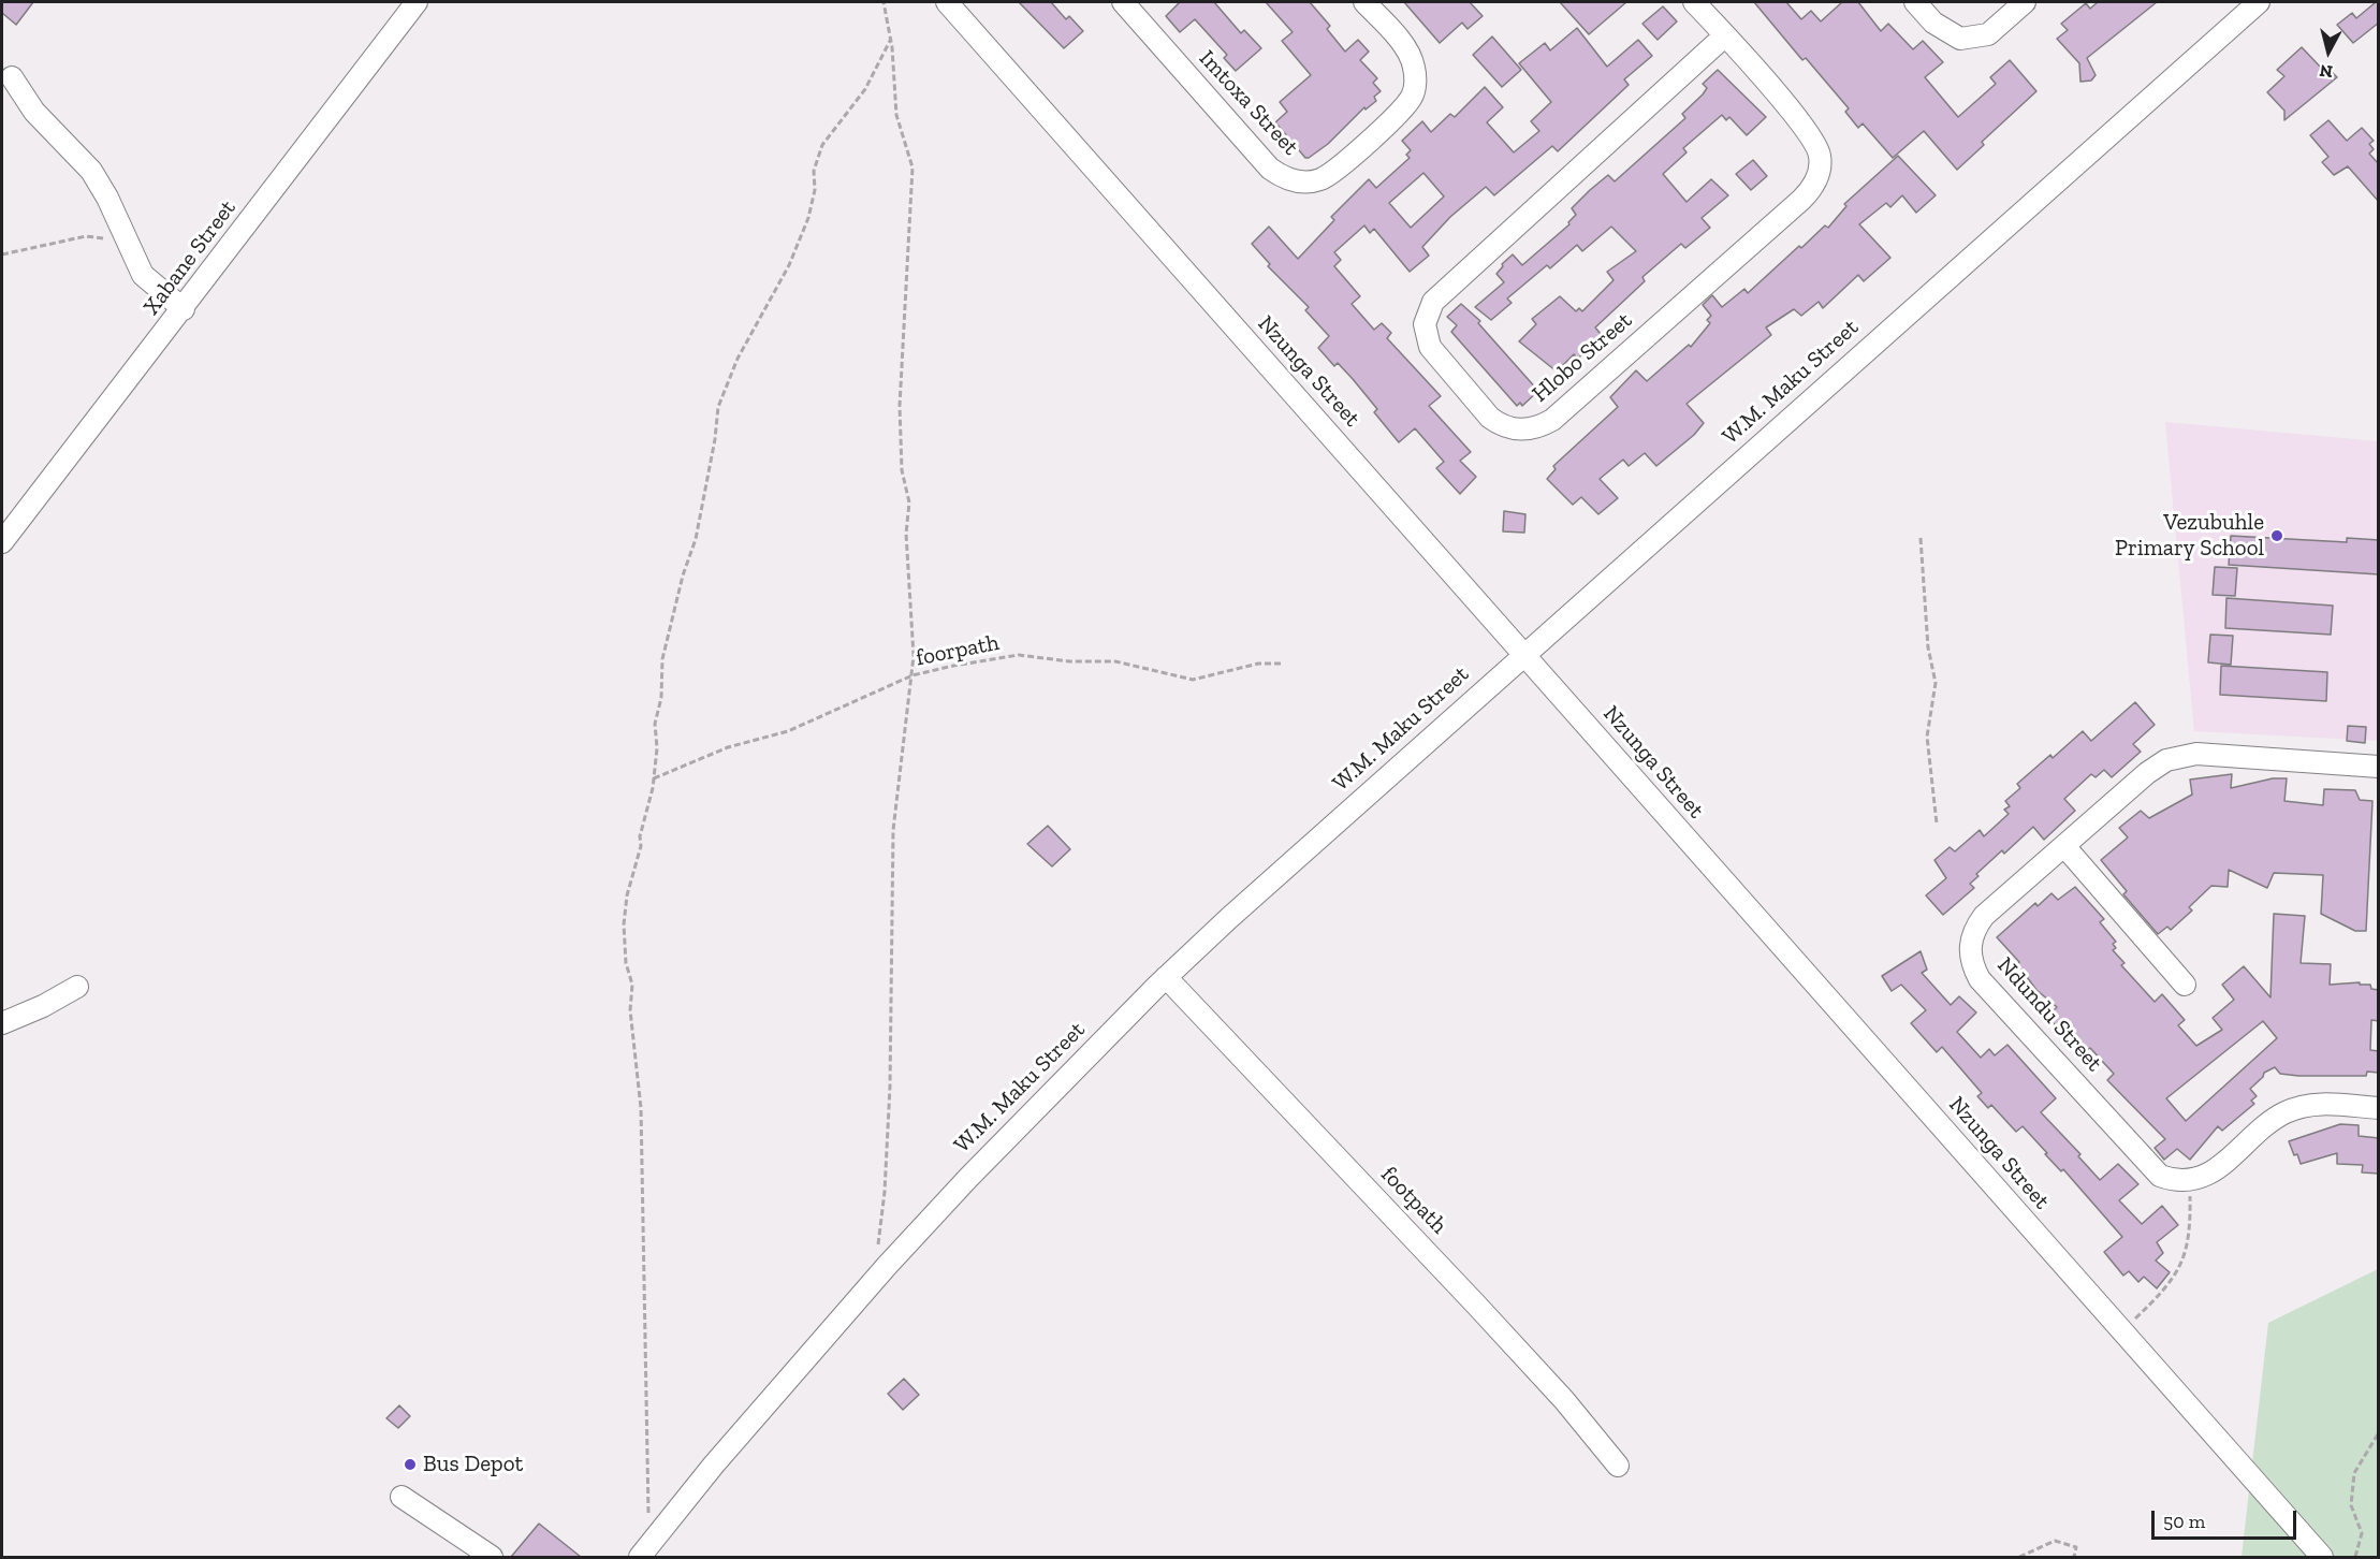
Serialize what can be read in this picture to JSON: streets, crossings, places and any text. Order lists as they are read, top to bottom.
{
  "streets": {
    "street": [
      "Imtoxa Street",
      "Xabane Street",
      "Hlobo Street",
      "Nzunga Street",
      "W.M. Maku Street",
      "Ndundu Street",
      "footpath"
    ],
    "path": ["foorpath"]
  },
  "crossings": [
    ["Nzunga Street", "W.M. Maku Street"],
    ["W.M. Maku Street", "footpath"]
  ],
  "places": ["Vezubuhle Primary School", "Bus Depot"],
  "scale_bar": "50 m",
  "north": "bottom"
}
